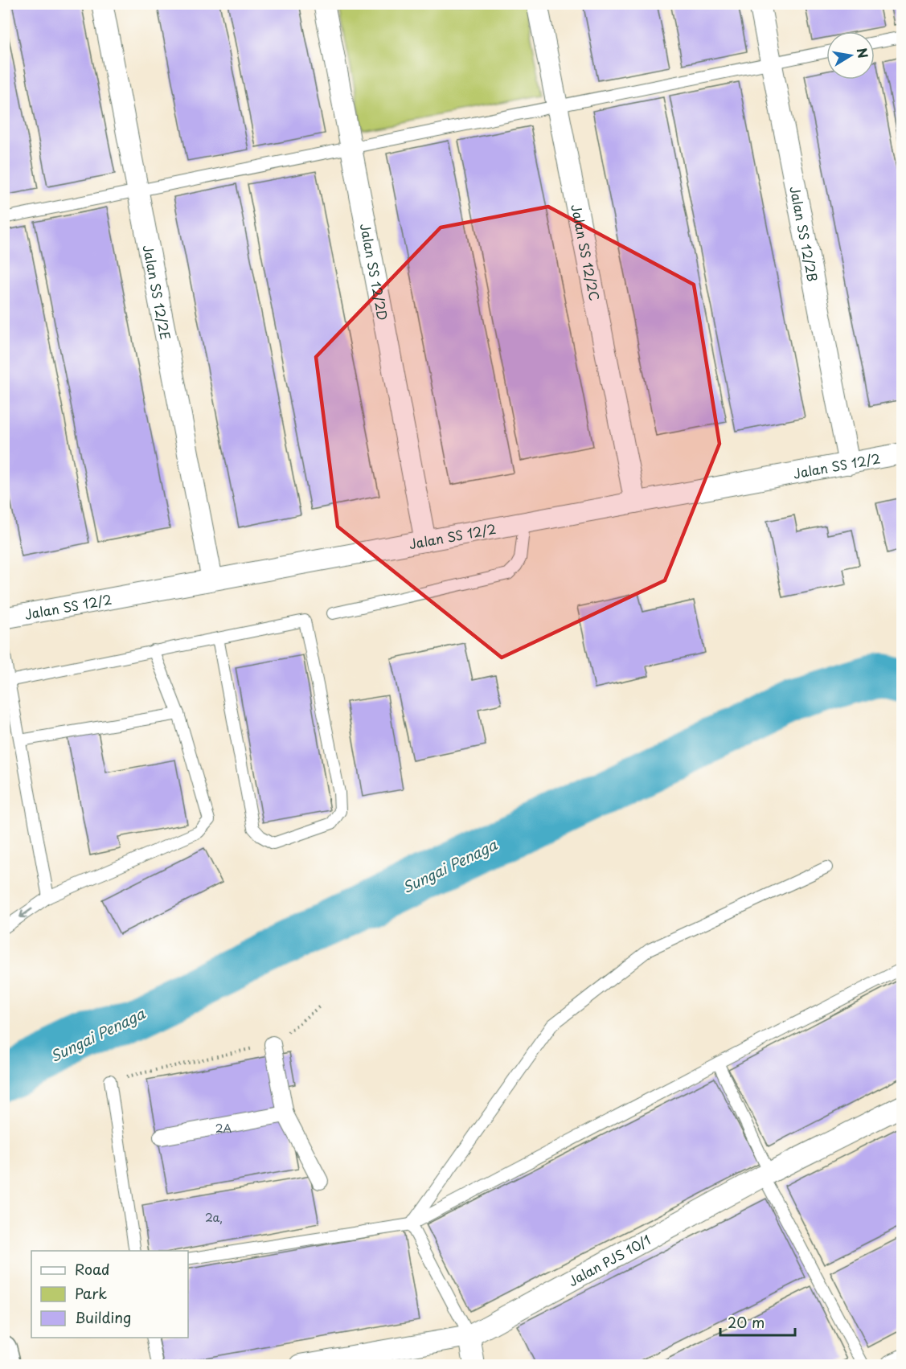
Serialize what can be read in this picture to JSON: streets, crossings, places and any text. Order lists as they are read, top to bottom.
{
  "streets": {
    "street": [
      "Jalan SS 12/2B",
      "Jalan SS 12/2C",
      "Jalan SS 12/2D",
      "Jalan SS 12/2E",
      "Jalan SS 12/2",
      "Jalan PJS 10/1"
    ]
  },
  "crossings": [
    ["Jalan SS 12/2B", "Jalan SS 12/2"],
    ["Jalan SS 12/2C", "Jalan SS 12/2"],
    ["Jalan SS 12/2D", "Jalan SS 12/2"],
    ["Jalan SS 12/2E", "Jalan SS 12/2"]
  ],
  "water": ["Sungai Penaga"],
  "house_numbers": ["2A", "2a,"],
  "legend": ["Road", "Park", "Building"],
  "scale_bar": "20 m",
  "north": "right"
}
